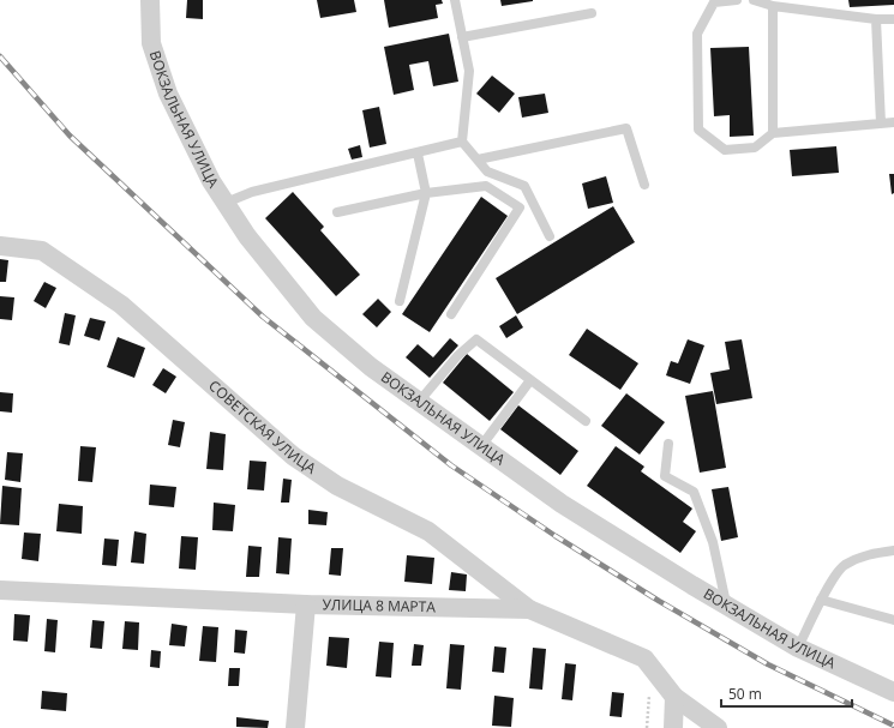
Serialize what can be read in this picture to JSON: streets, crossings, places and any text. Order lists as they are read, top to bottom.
{
  "streets": {
    "street": ["ВОКЗАЛЬНАЯ УЛИЦА", "СОВЕТСКАЯ УЛИЦА", "УЛИЦА 8 МАРТА"]
  },
  "crossings": [
    ["СОВЕТСКАЯ УЛИЦА", "УЛИЦА 8 МАРТА"]
  ],
  "scale_bar": "50 m"
}
